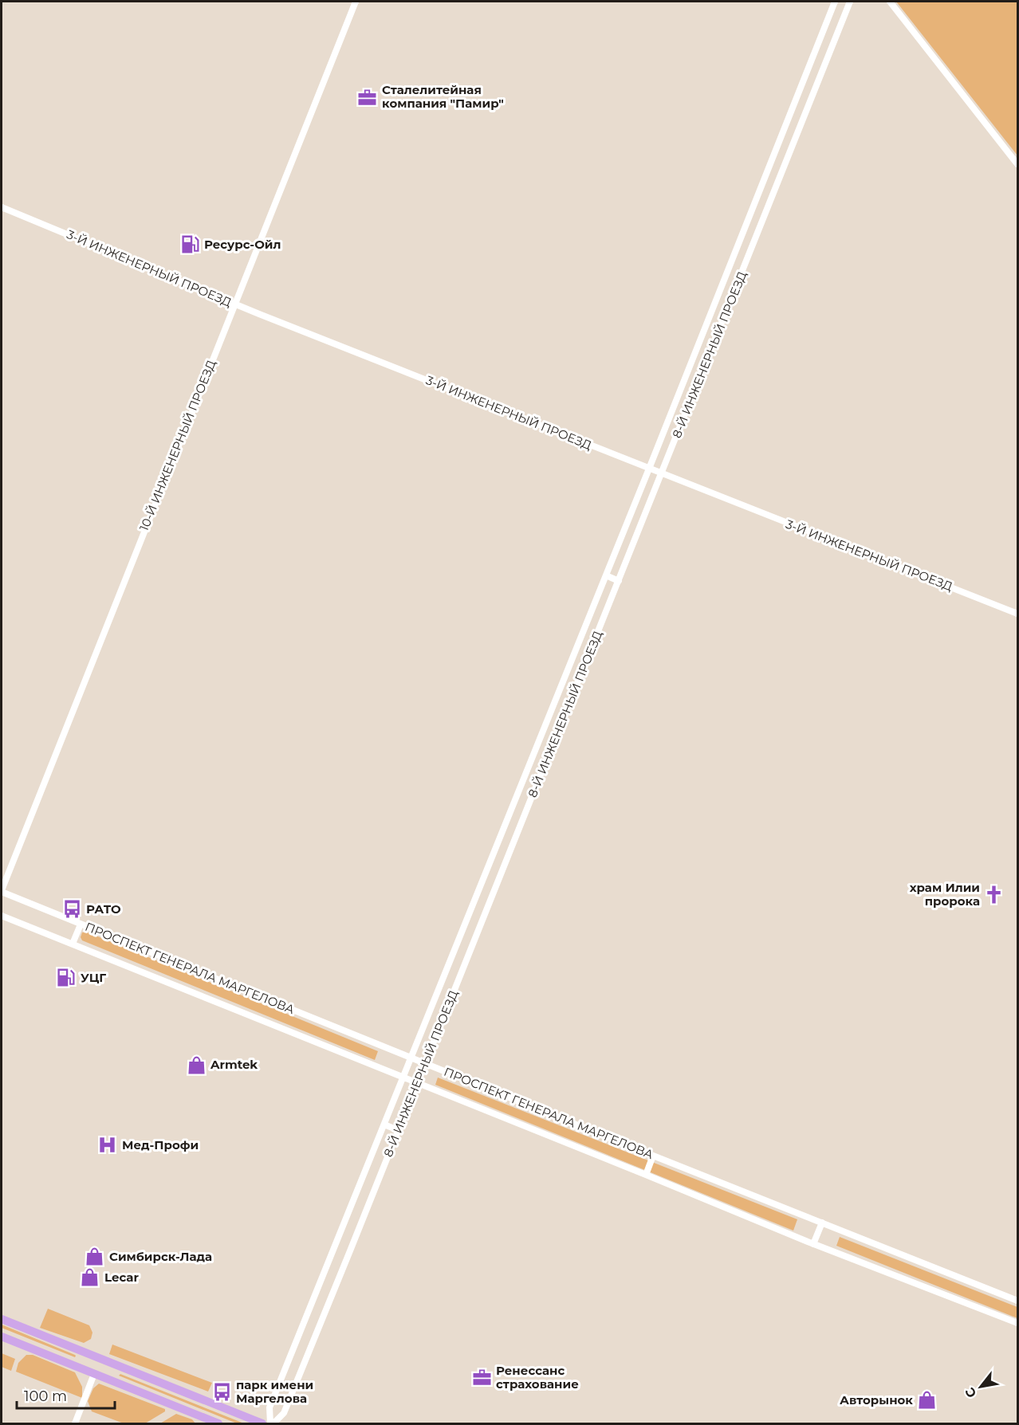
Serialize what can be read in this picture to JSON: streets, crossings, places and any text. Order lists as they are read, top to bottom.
{
  "streets": {
    "street": [
      "3-Й ИНЖЕНЕРНЫЙ ПРОЕЗД",
      "8-Й ИНЖЕНЕРНЫЙ ПРОЕЗД",
      "10-Й ИНЖЕНЕРНЫЙ ПРОЕЗД",
      "ПРОСПЕКТ ГЕНЕРАЛА МАРГЕЛОВА"
    ]
  },
  "crossings": [
    ["3-Й ИНЖЕНЕРНЫЙ ПРОЕЗД", "8-Й ИНЖЕНЕРНЫЙ ПРОЕЗД"],
    ["3-Й ИНЖЕНЕРНЫЙ ПРОЕЗД", "10-Й ИНЖЕНЕРНЫЙ ПРОЕЗД"],
    ["8-Й ИНЖЕНЕРНЫЙ ПРОЕЗД", "ПРОСПЕКТ ГЕНЕРАЛА МАРГЕЛОВА"],
    ["10-Й ИНЖЕНЕРНЫЙ ПРОЕЗД", "ПРОСПЕКТ ГЕНЕРАЛА МАРГЕЛОВА"]
  ],
  "places": {
    "office": ["Сталелитейная компания \"Памир\"", "Ренессанс страхование"],
    "fuel station": ["Ресурс-Ойл", "УЦГ"],
    "church": ["храм Илии пророка"],
    "bus stop": ["РАТО", "парк имени Маргелова"],
    "shop": [
      "Armtek",
      "Симбирск-Лада",
      "Lecar",
      "Авторынок"
    ],
    "hospital": ["Мед-Профи"]
  },
  "scale_bar": "100 m",
  "north": "bottom left"
}
